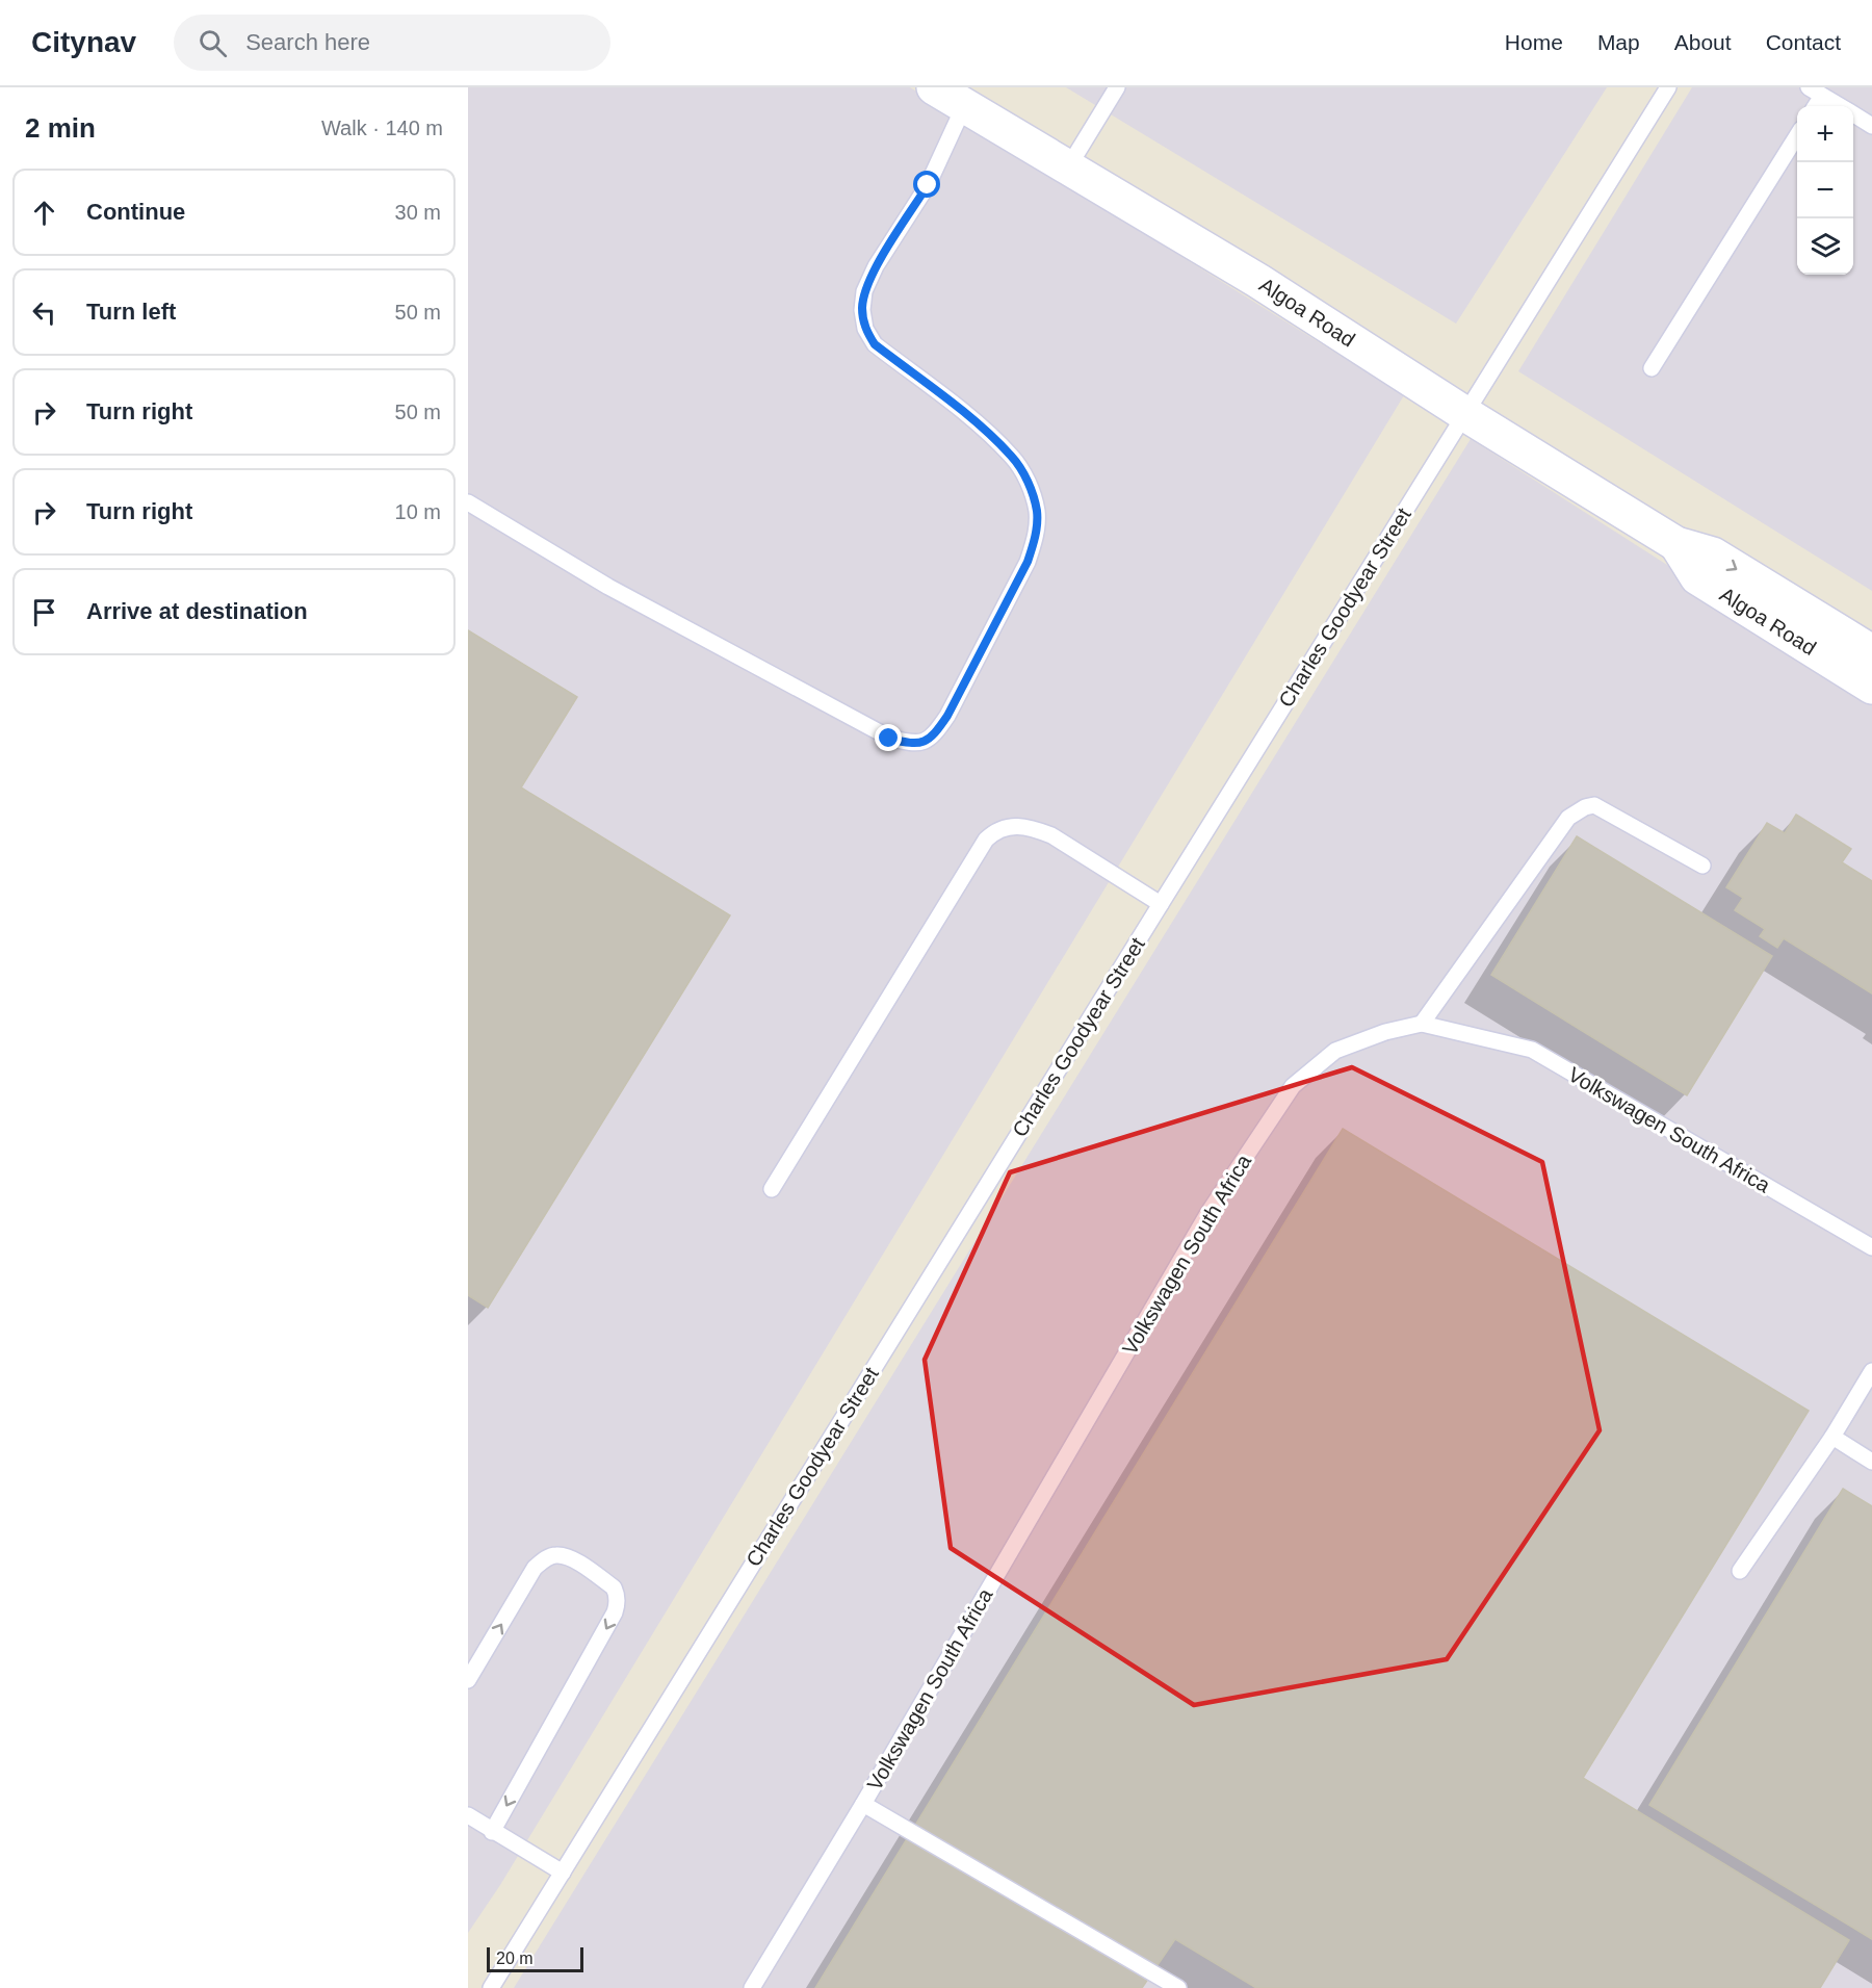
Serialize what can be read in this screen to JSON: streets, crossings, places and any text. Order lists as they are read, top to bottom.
{
  "streets": {
    "street": ["Algoa Road"],
    "lane": ["Charles Goodyear Street", "Volkswagen South Africa"]
  },
  "crossings": [
    ["Algoa Road", "Charles Goodyear Street"]
  ],
  "scale_bar": "20 m",
  "page": {
    "header": "Citynav",
    "search": "Search here",
    "nav": [
      "Home",
      "Map",
      "About",
      "Contact"
    ],
    "heading": ["2 min", "Walk · 140 m"],
    "map_buttons": ["+", "−"],
    "list": [
      ["Continue", "30 m"],
      ["Turn left", "50 m"],
      ["Turn right", "50 m"],
      ["Turn right", "10 m"],
      "Arrive at destination"
    ],
    "scale": "20 m"
  }
}
